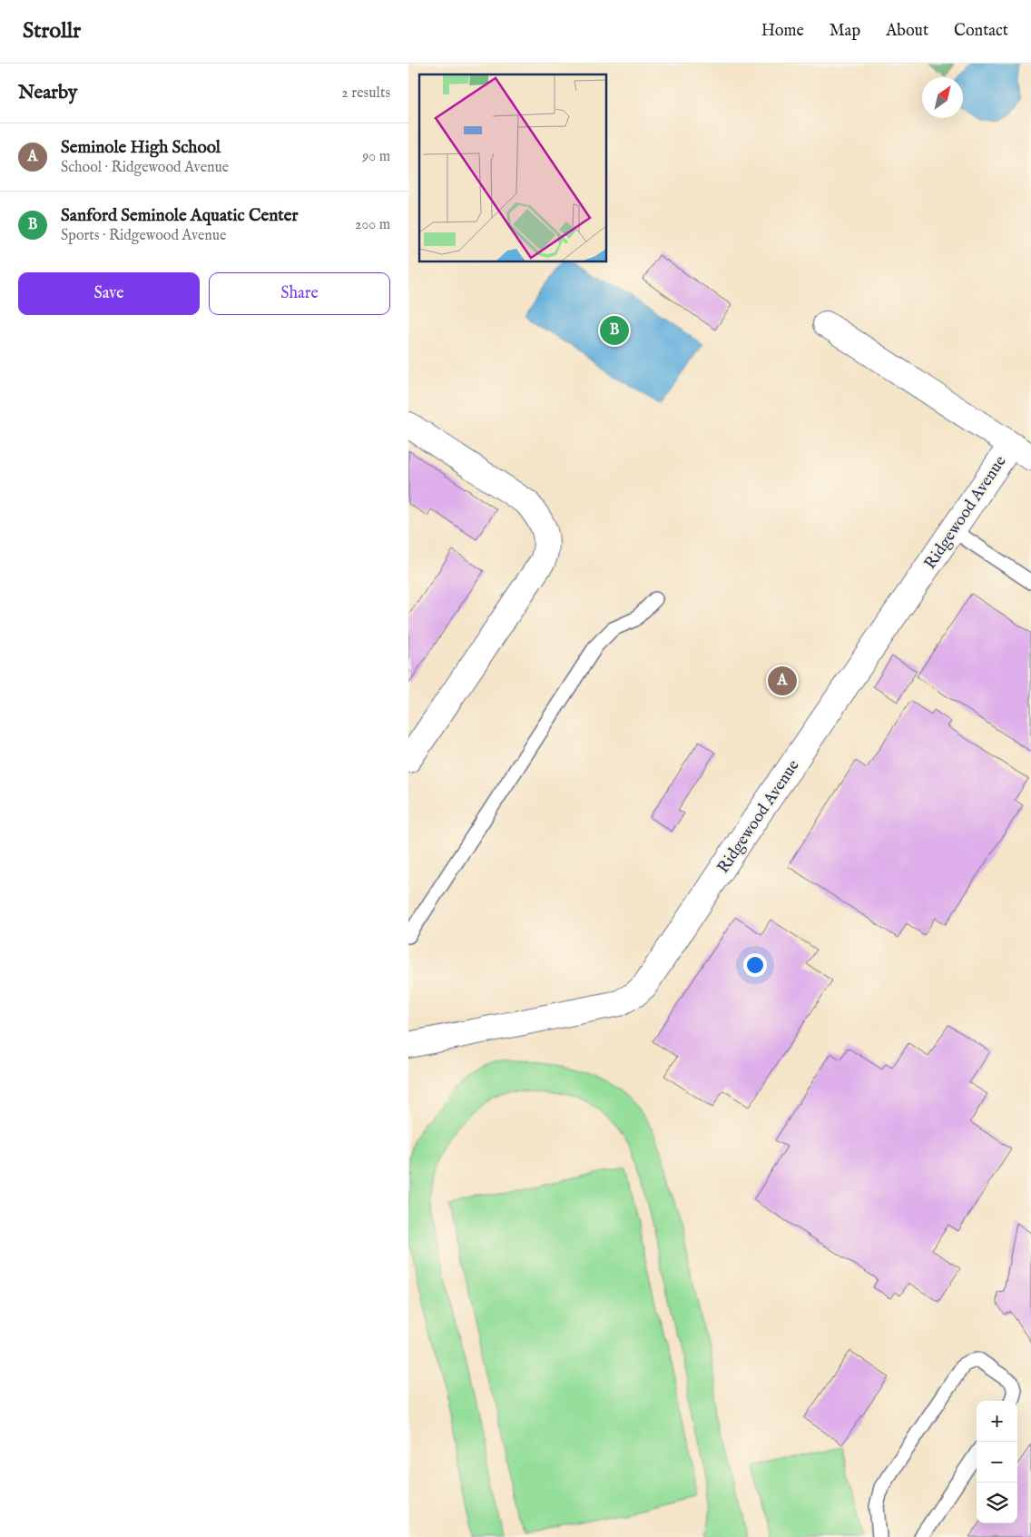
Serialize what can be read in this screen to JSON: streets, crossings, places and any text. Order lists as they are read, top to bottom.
{
  "streets": {
    "street": ["Ridgewood Avenue"]
  },
  "north": "top right",
  "page": {
    "header": "Strollr",
    "nav": [
      "Home",
      "Map",
      "About",
      "Contact"
    ],
    "heading": ["Nearby", "2 results"],
    "list": [
      {
        "mark": "A",
        "name": "Seminole High School",
        "note": "School · Ridgewood Avenue",
        "value": "90 m"
      },
      {
        "mark": "B",
        "name": "Sanford Seminole Aquatic Center",
        "note": "Sports · Ridgewood Avenue",
        "value": "200 m"
      }
    ],
    "buttons": ["Save", "Share"],
    "pins": ["B", "A"],
    "map_buttons": ["+", "−"]
  }
}
